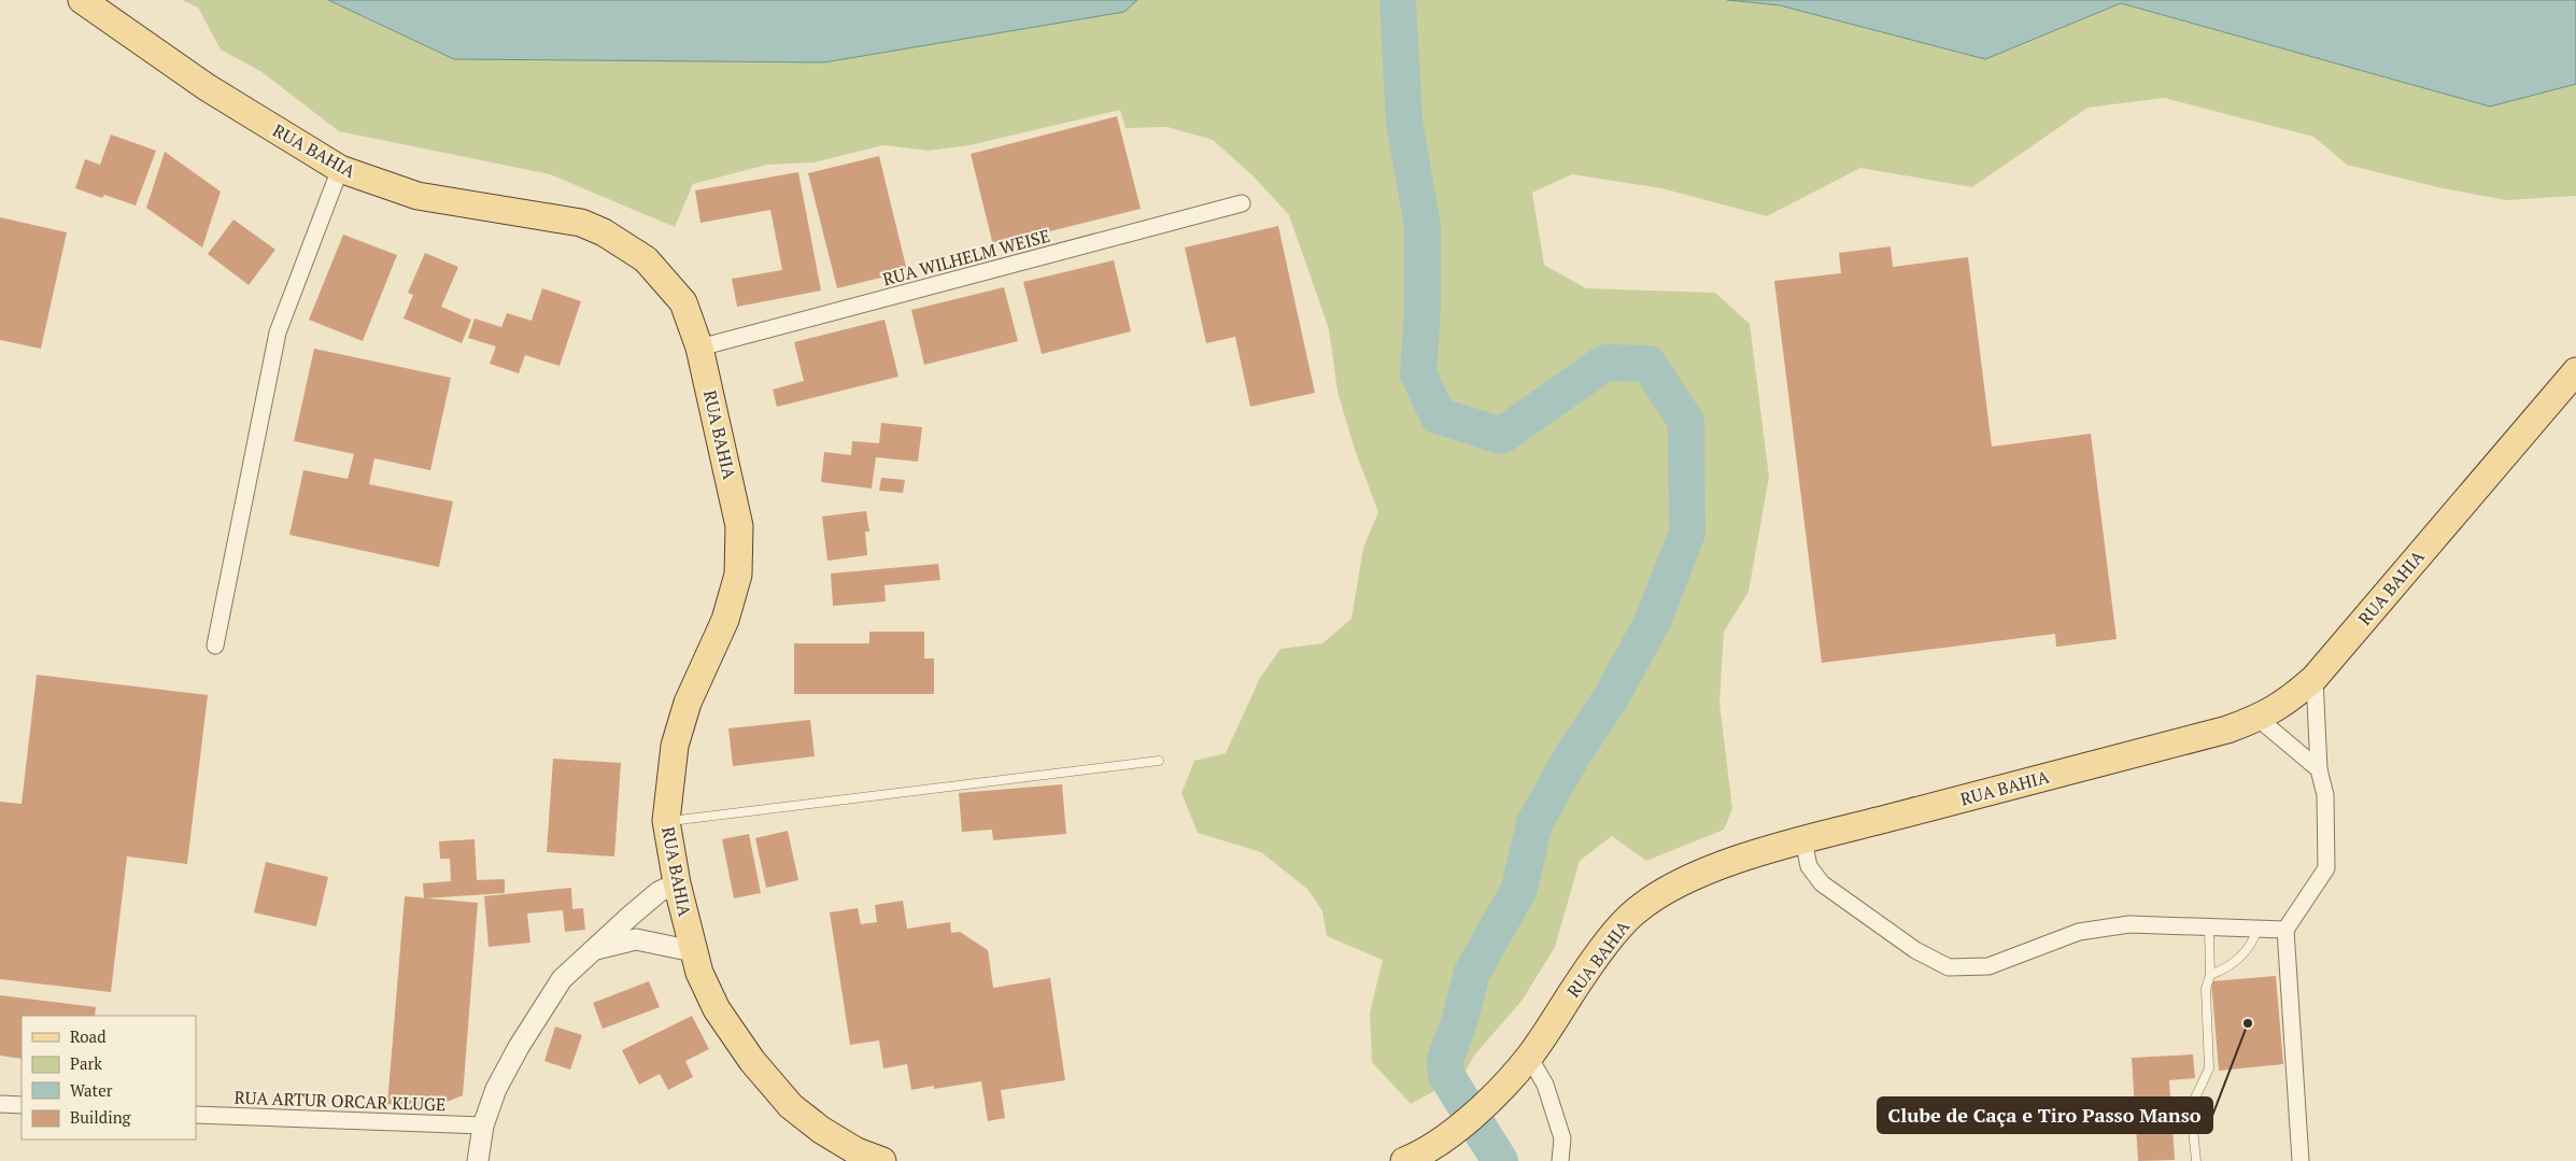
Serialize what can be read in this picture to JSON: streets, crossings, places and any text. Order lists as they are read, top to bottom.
{
  "streets": {
    "main road": ["RUA BAHIA"],
    "street": ["RUA WILHELM WEISE", "RUA ARTUR ORCAR KLUGE"]
  },
  "crossings": [
    ["RUA BAHIA", "RUA WILHELM WEISE"]
  ],
  "places": ["Clube de Caça e Tiro Passo Manso"],
  "legend": [
    "Road",
    "Park",
    "Water",
    "Building"
  ]
}
